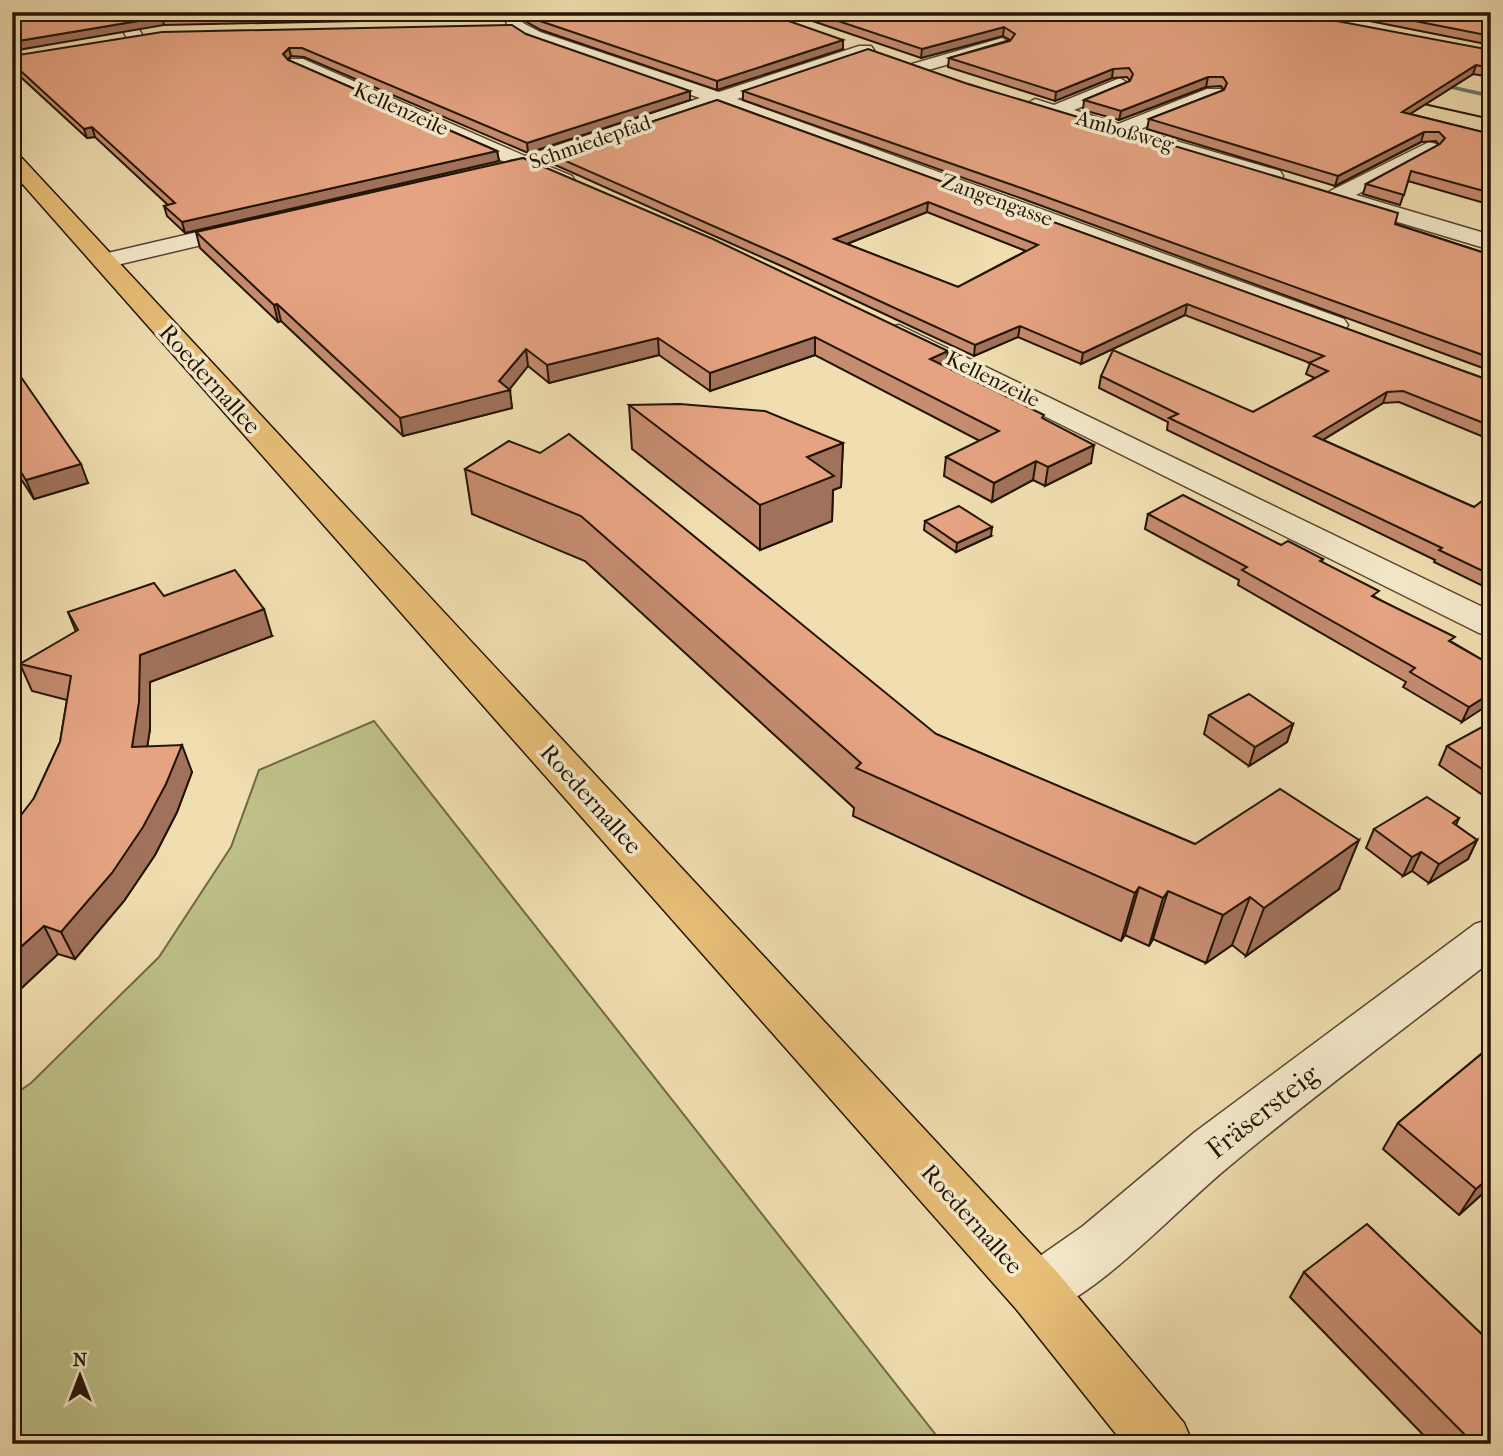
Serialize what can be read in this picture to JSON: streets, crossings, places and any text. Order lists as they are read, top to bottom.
{
  "streets": {
    "main road": ["Roedernallee"],
    "street": [
      "Kellenzeile",
      "Amboßweg",
      "Schmiedepfad",
      "Zangengasse",
      "Fräsersteig"
    ]
  },
  "crossings": [
    ["Kellenzeile", "Schmiedepfad"],
    ["Schmiedepfad", "Zangengasse"],
    ["Roedernallee", "Fräsersteig"]
  ],
  "north": "top"
}
